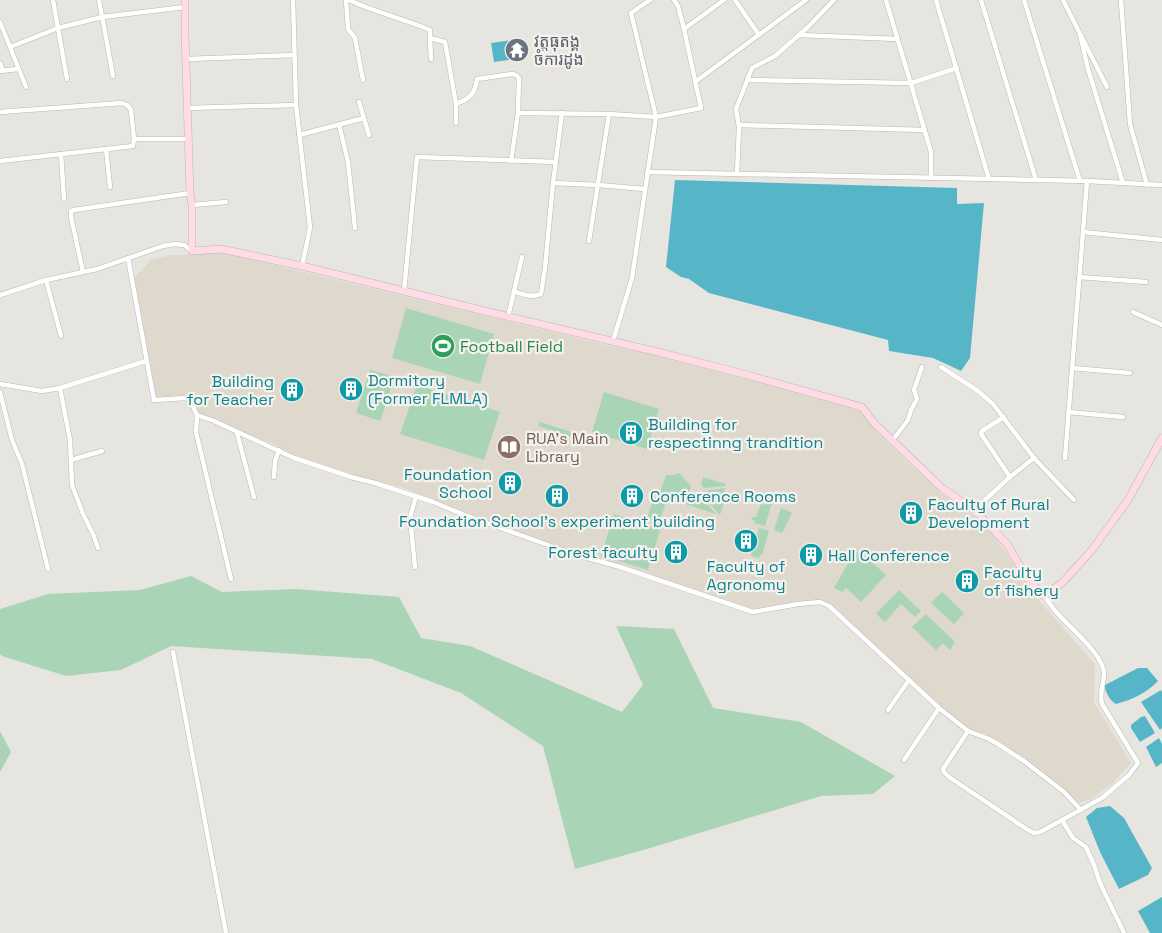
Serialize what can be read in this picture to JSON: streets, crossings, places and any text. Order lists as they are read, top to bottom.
{
  "places": {
    "temple": ["វត្តធុតង្គ ចំការដូង"],
    "sports": ["Football Field"],
    "building": [
      "Dormitory (Former FLMLA)",
      "Building for Teacher",
      "Building for respectinng trandition",
      "Foundation School",
      "Foundation School's experiment building",
      "Conference Rooms",
      "Faculty of Rural Development",
      "Faculty of Agronomy",
      "Forest faculty",
      "Hall Conference",
      "Faculty of fishery"
    ],
    "library": ["RUA's Main Library"]
  }
}
